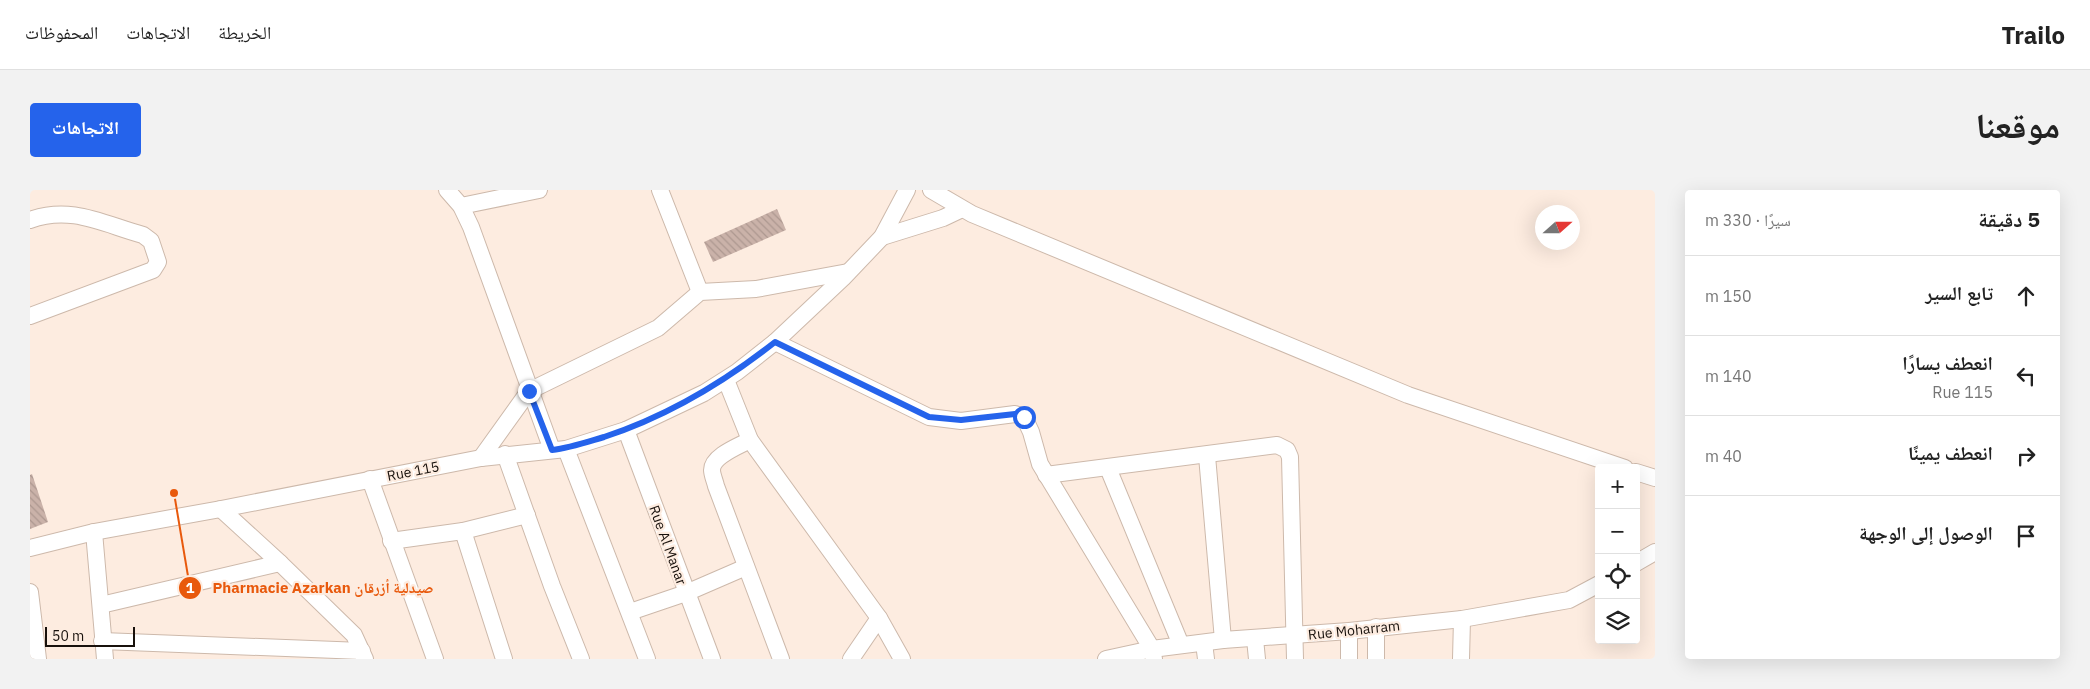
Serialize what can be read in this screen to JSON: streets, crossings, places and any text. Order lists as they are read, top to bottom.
{
  "streets": {
    "street": ["Rue 115", "Rue Al Manar", "Rue Moharram"]
  },
  "crossings": [
    ["Rue 115", "Rue Al Manar"]
  ],
  "places": ["Pharmacie Azarkan صيدلية أزرقان"],
  "scale_bar": "50 m",
  "north": "right",
  "page": {
    "header": "Trailo",
    "nav": ["الخريطة", "الاتجاهات", "المحفوظات"],
    "title": "موقعنا",
    "buttons": "الاتجاهات",
    "heading": ["5 دقيقة", "سيرًا · 330 m"],
    "list": [
      ["تابع السير", "150 m"],
      ["انعطف يسارًا", "Rue 115", "140 m"],
      ["انعطف يمينًا", "40 m"],
      "الوصول إلى الوجهة"
    ],
    "map_buttons": ["+", "−"],
    "scale": "50 m"
  }
}
